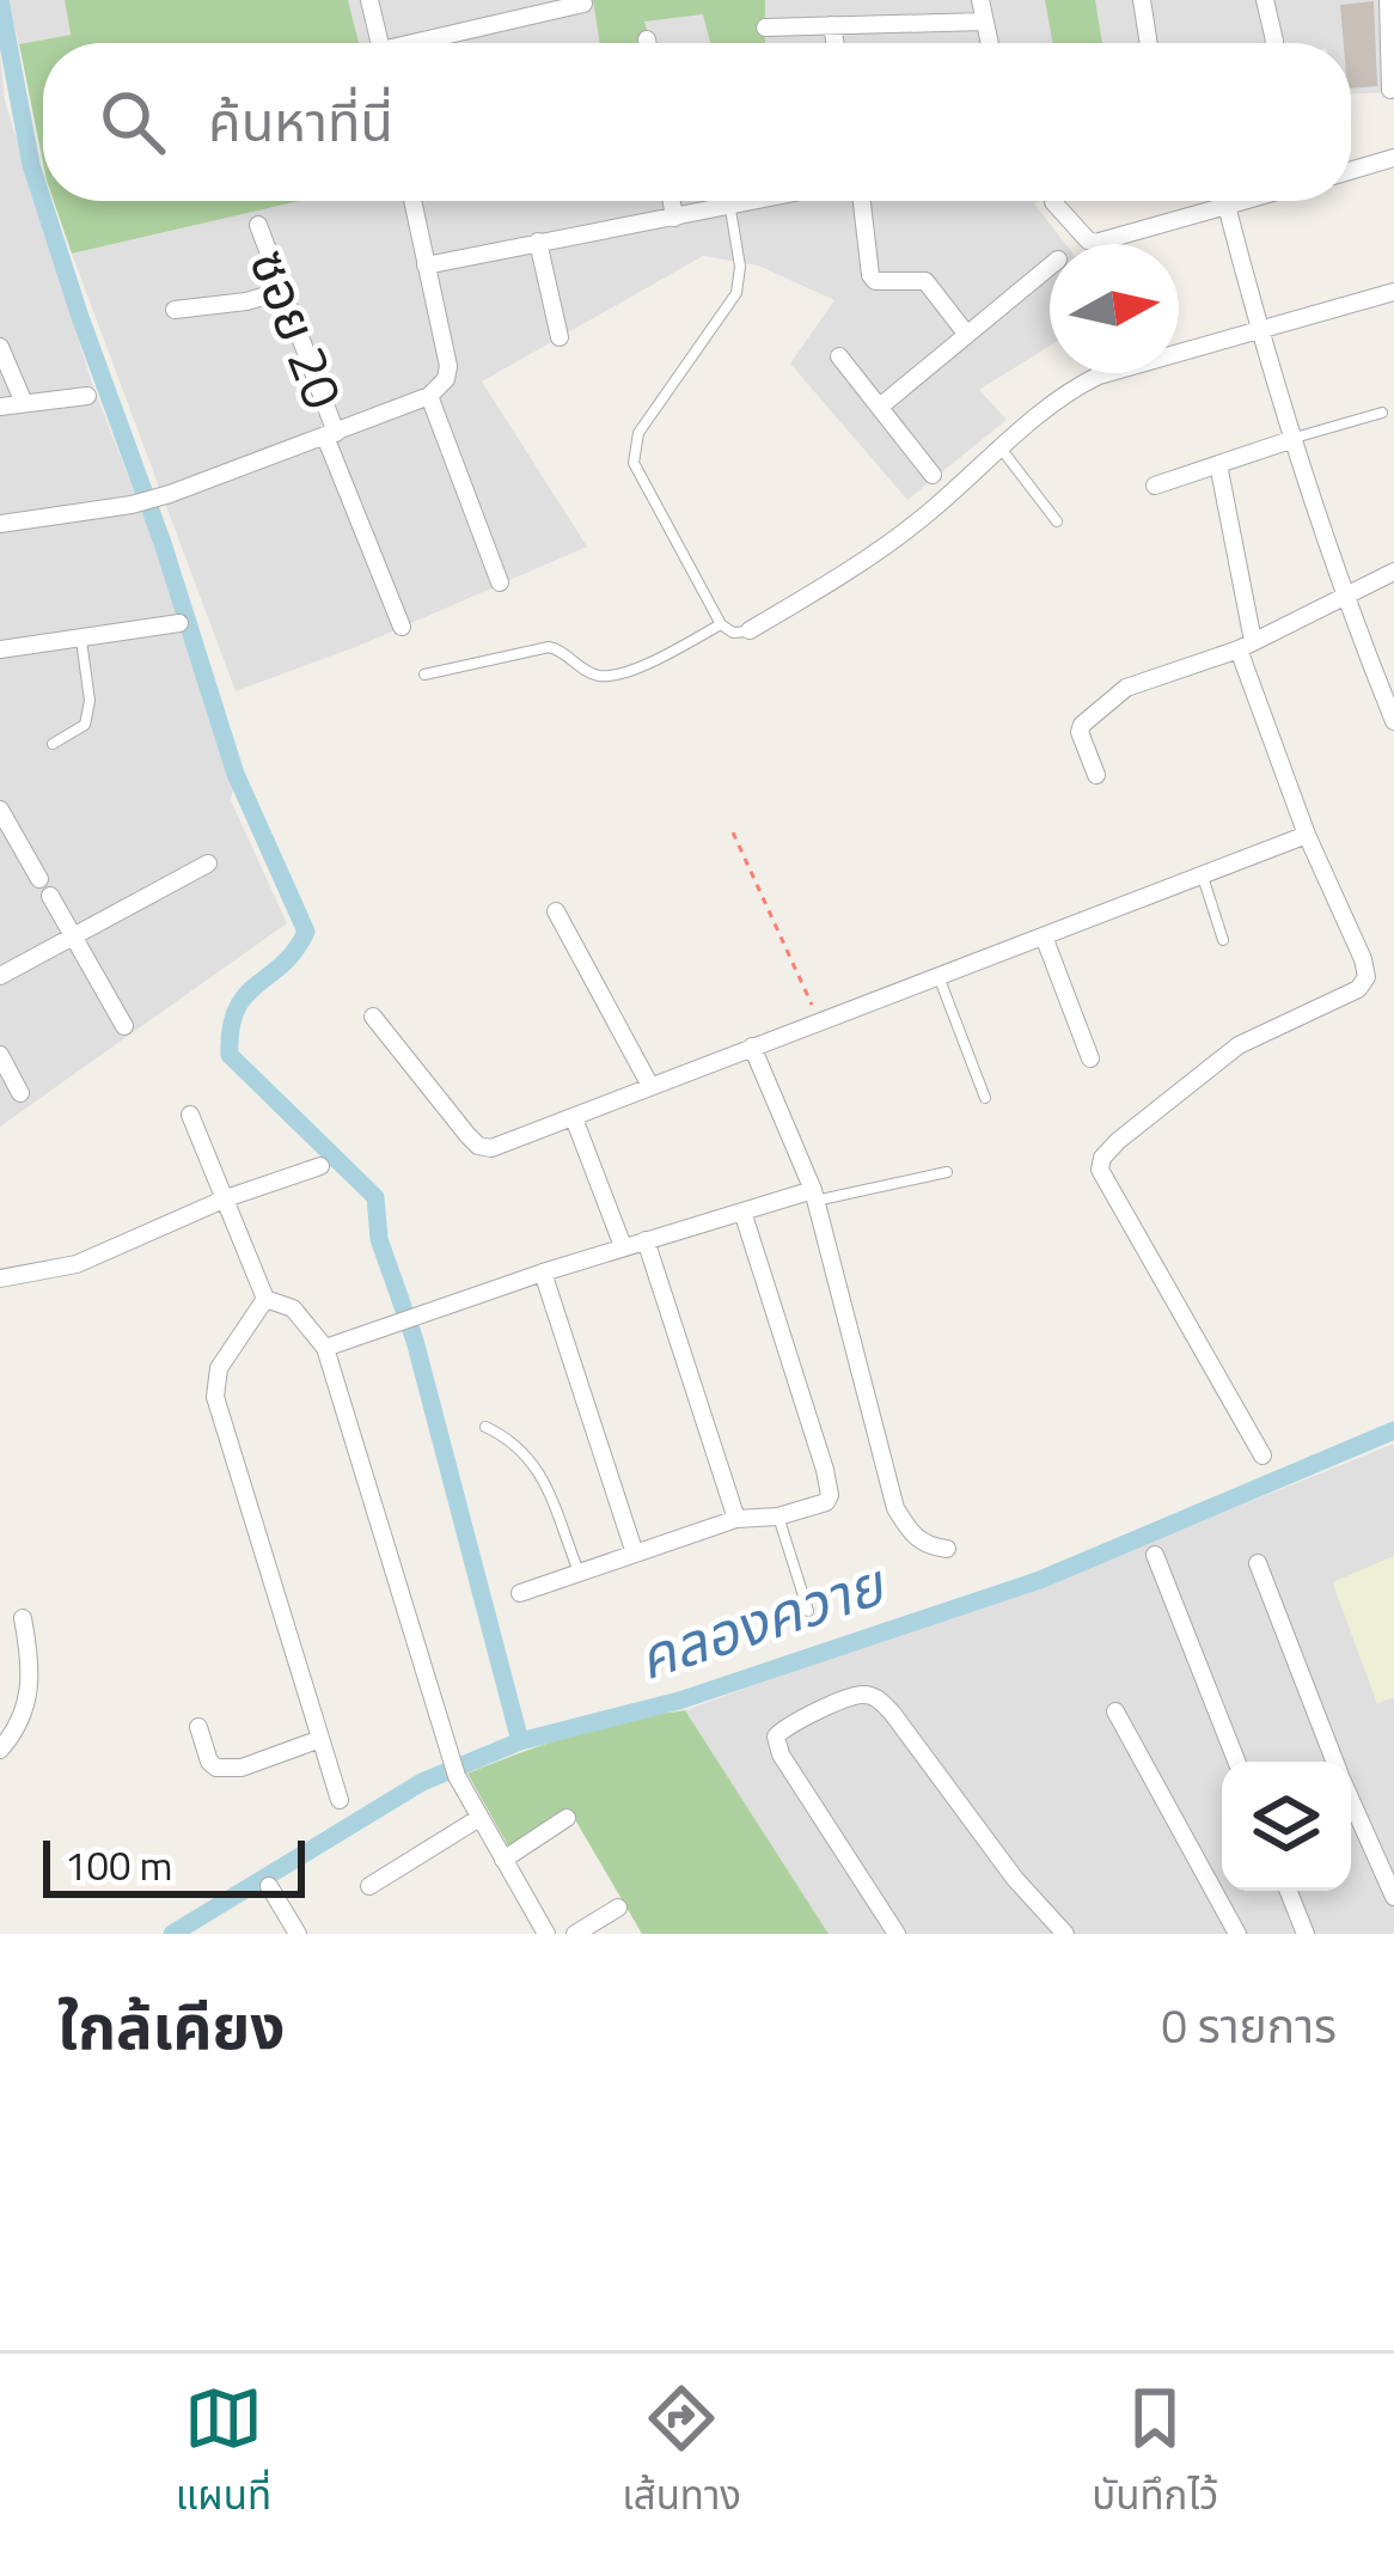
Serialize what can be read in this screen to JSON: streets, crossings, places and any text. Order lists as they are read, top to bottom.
{
  "streets": {
    "street": ["ซอย 20"]
  },
  "water": ["คลองควาย"],
  "scale_bar": "100 m",
  "north": "right",
  "page": {
    "search": "ค้นหาที่นี่",
    "scale": "100 m",
    "heading": ["ใกล้เคียง", "0 รายการ"],
    "nav": ["แผนที่", "เส้นทาง", "บันทึกไว้"]
  }
}
